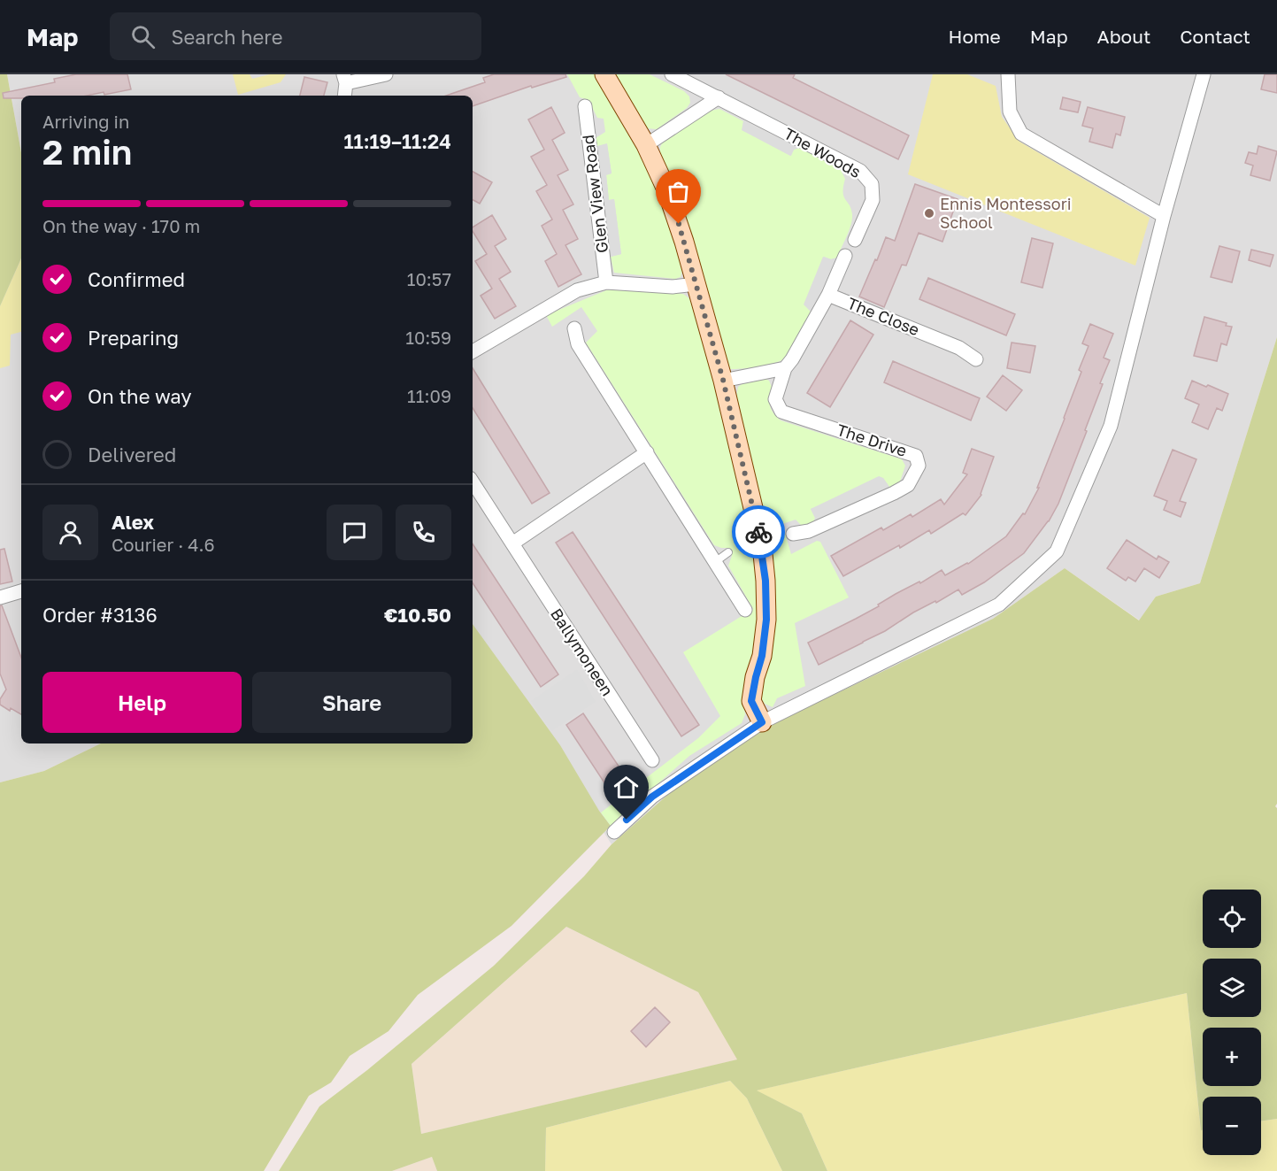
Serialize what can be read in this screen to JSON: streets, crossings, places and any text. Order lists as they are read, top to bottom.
{
  "streets": {
    "street": [
      "The Woods",
      "Glen View Road",
      "The Close",
      "The Drive",
      "Ballymoneen"
    ]
  },
  "places": ["Ennis Montessori School"],
  "page": {
    "header": "Map",
    "search": "Search here",
    "nav": [
      "Home",
      "Map",
      "About",
      "Contact"
    ],
    "heading": ["2 min", "Arriving in", "11:19–11:24"],
    "panel": [
      "Alex",
      "Courier · 4.6",
      "Order #3136",
      "€10.50"
    ],
    "bar": "On the way · 170 m",
    "list": [
      ["Confirmed", "10:57"],
      ["Preparing", "10:59"],
      ["On the way", "11:09"],
      "Delivered"
    ],
    "buttons": ["Help", "Share"],
    "map_buttons": ["+", "−"]
  }
}
